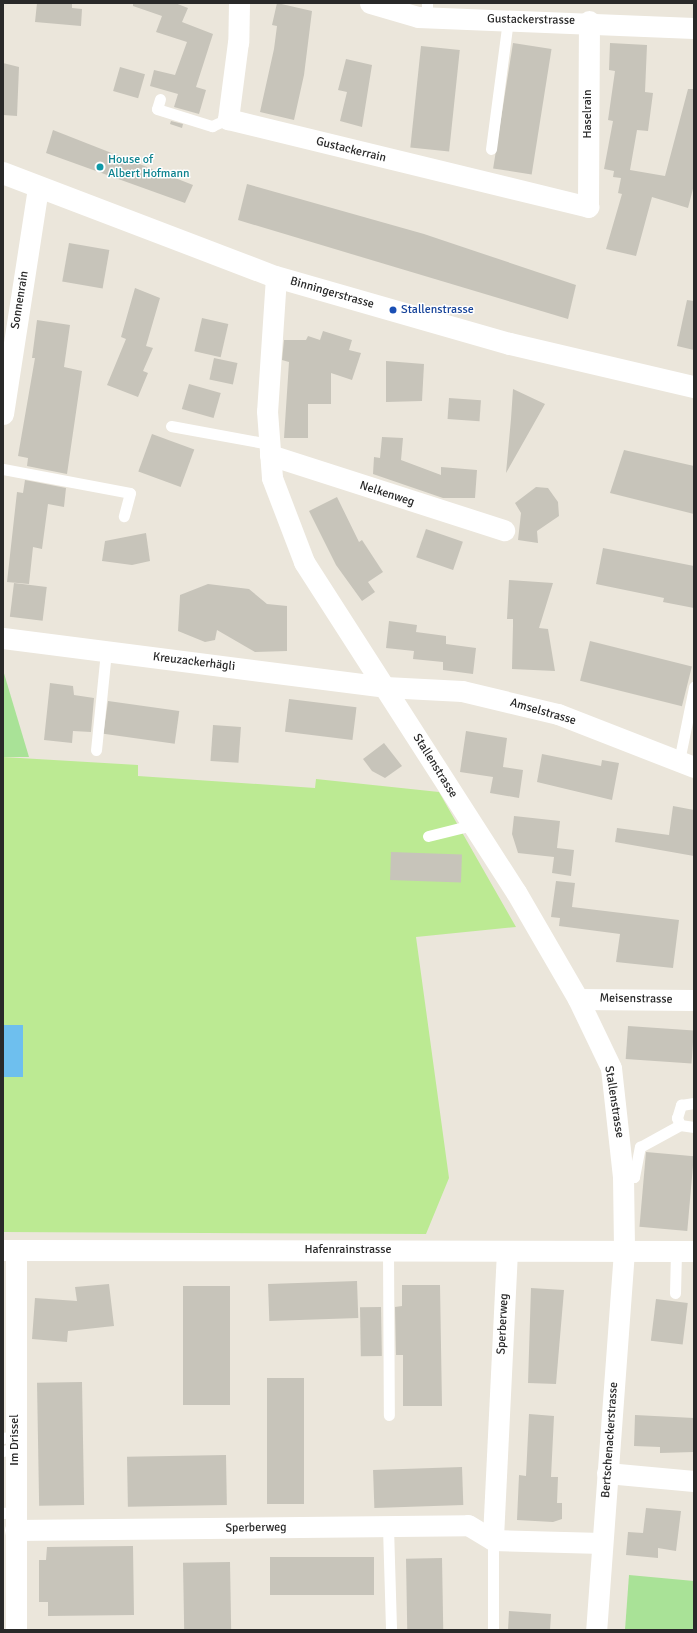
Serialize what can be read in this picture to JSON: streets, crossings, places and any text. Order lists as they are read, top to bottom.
{
  "streets": {
    "main road": ["Binningerstrasse"],
    "street": [
      "Gustackerstrasse",
      "Haselrain",
      "Gustackerrain",
      "Sonnenrain",
      "Nelkenweg",
      "Kreuzackerhägli",
      "Amselstrasse",
      "Stallenstrasse",
      "Meisenstrasse",
      "Hafenrainstrasse",
      "Sperberweg",
      "Im Drissel",
      "Bertschenackerstrasse"
    ]
  },
  "crossings": [
    ["Gustackerstrasse", "Haselrain"],
    ["Haselrain", "Gustackerrain"],
    ["Binningerstrasse", "Sonnenrain"],
    ["Binningerstrasse", "Stallenstrasse"],
    ["Nelkenweg", "Stallenstrasse"],
    ["Kreuzackerhägli", "Amselstrasse"],
    ["Kreuzackerhägli", "Stallenstrasse"],
    ["Amselstrasse", "Stallenstrasse"],
    ["Stallenstrasse", "Meisenstrasse"],
    ["Stallenstrasse", "Hafenrainstrasse"],
    ["Stallenstrasse", "Bertschenackerstrasse"],
    ["Hafenrainstrasse", "Sperberweg"],
    ["Hafenrainstrasse", "Im Drissel"],
    ["Hafenrainstrasse", "Bertschenackerstrasse"],
    ["Sperberweg", "Im Drissel"],
    ["Sperberweg", "Bertschenackerstrasse"]
  ],
  "places": ["House of Albert Hofmann", "Stallenstrasse"]
}
